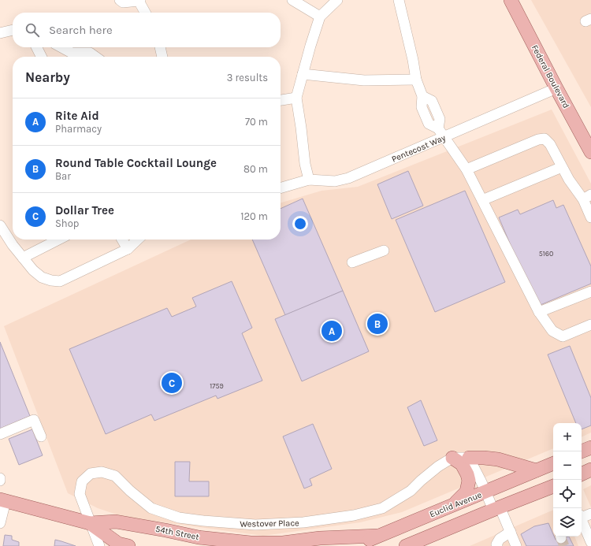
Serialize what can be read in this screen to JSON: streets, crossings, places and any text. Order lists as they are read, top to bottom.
{
  "streets": {
    "main road": ["Federal Boulevard", "Euclid Avenue", "54th Street"],
    "street": ["Pentecost Way", "Westover Place"]
  },
  "crossings": [
    ["Federal Boulevard", "Pentecost Way"],
    ["Euclid Avenue", "54th Street"],
    ["Westover Place", "54th Street"]
  ],
  "house_numbers": ["5160", "1759"],
  "page": {
    "search": "Search here",
    "heading": ["Nearby", "3 results"],
    "list": [
      {
        "mark": "A",
        "name": "Rite Aid",
        "note": "Pharmacy",
        "value": "70 m"
      },
      {
        "mark": "B",
        "name": "Round Table Cocktail Lounge",
        "note": "Bar",
        "value": "80 m"
      },
      {
        "mark": "C",
        "name": "Dollar Tree",
        "note": "Shop",
        "value": "120 m"
      }
    ],
    "pins": ["B", "A", "C"],
    "map_buttons": ["+", "−"]
  }
}
